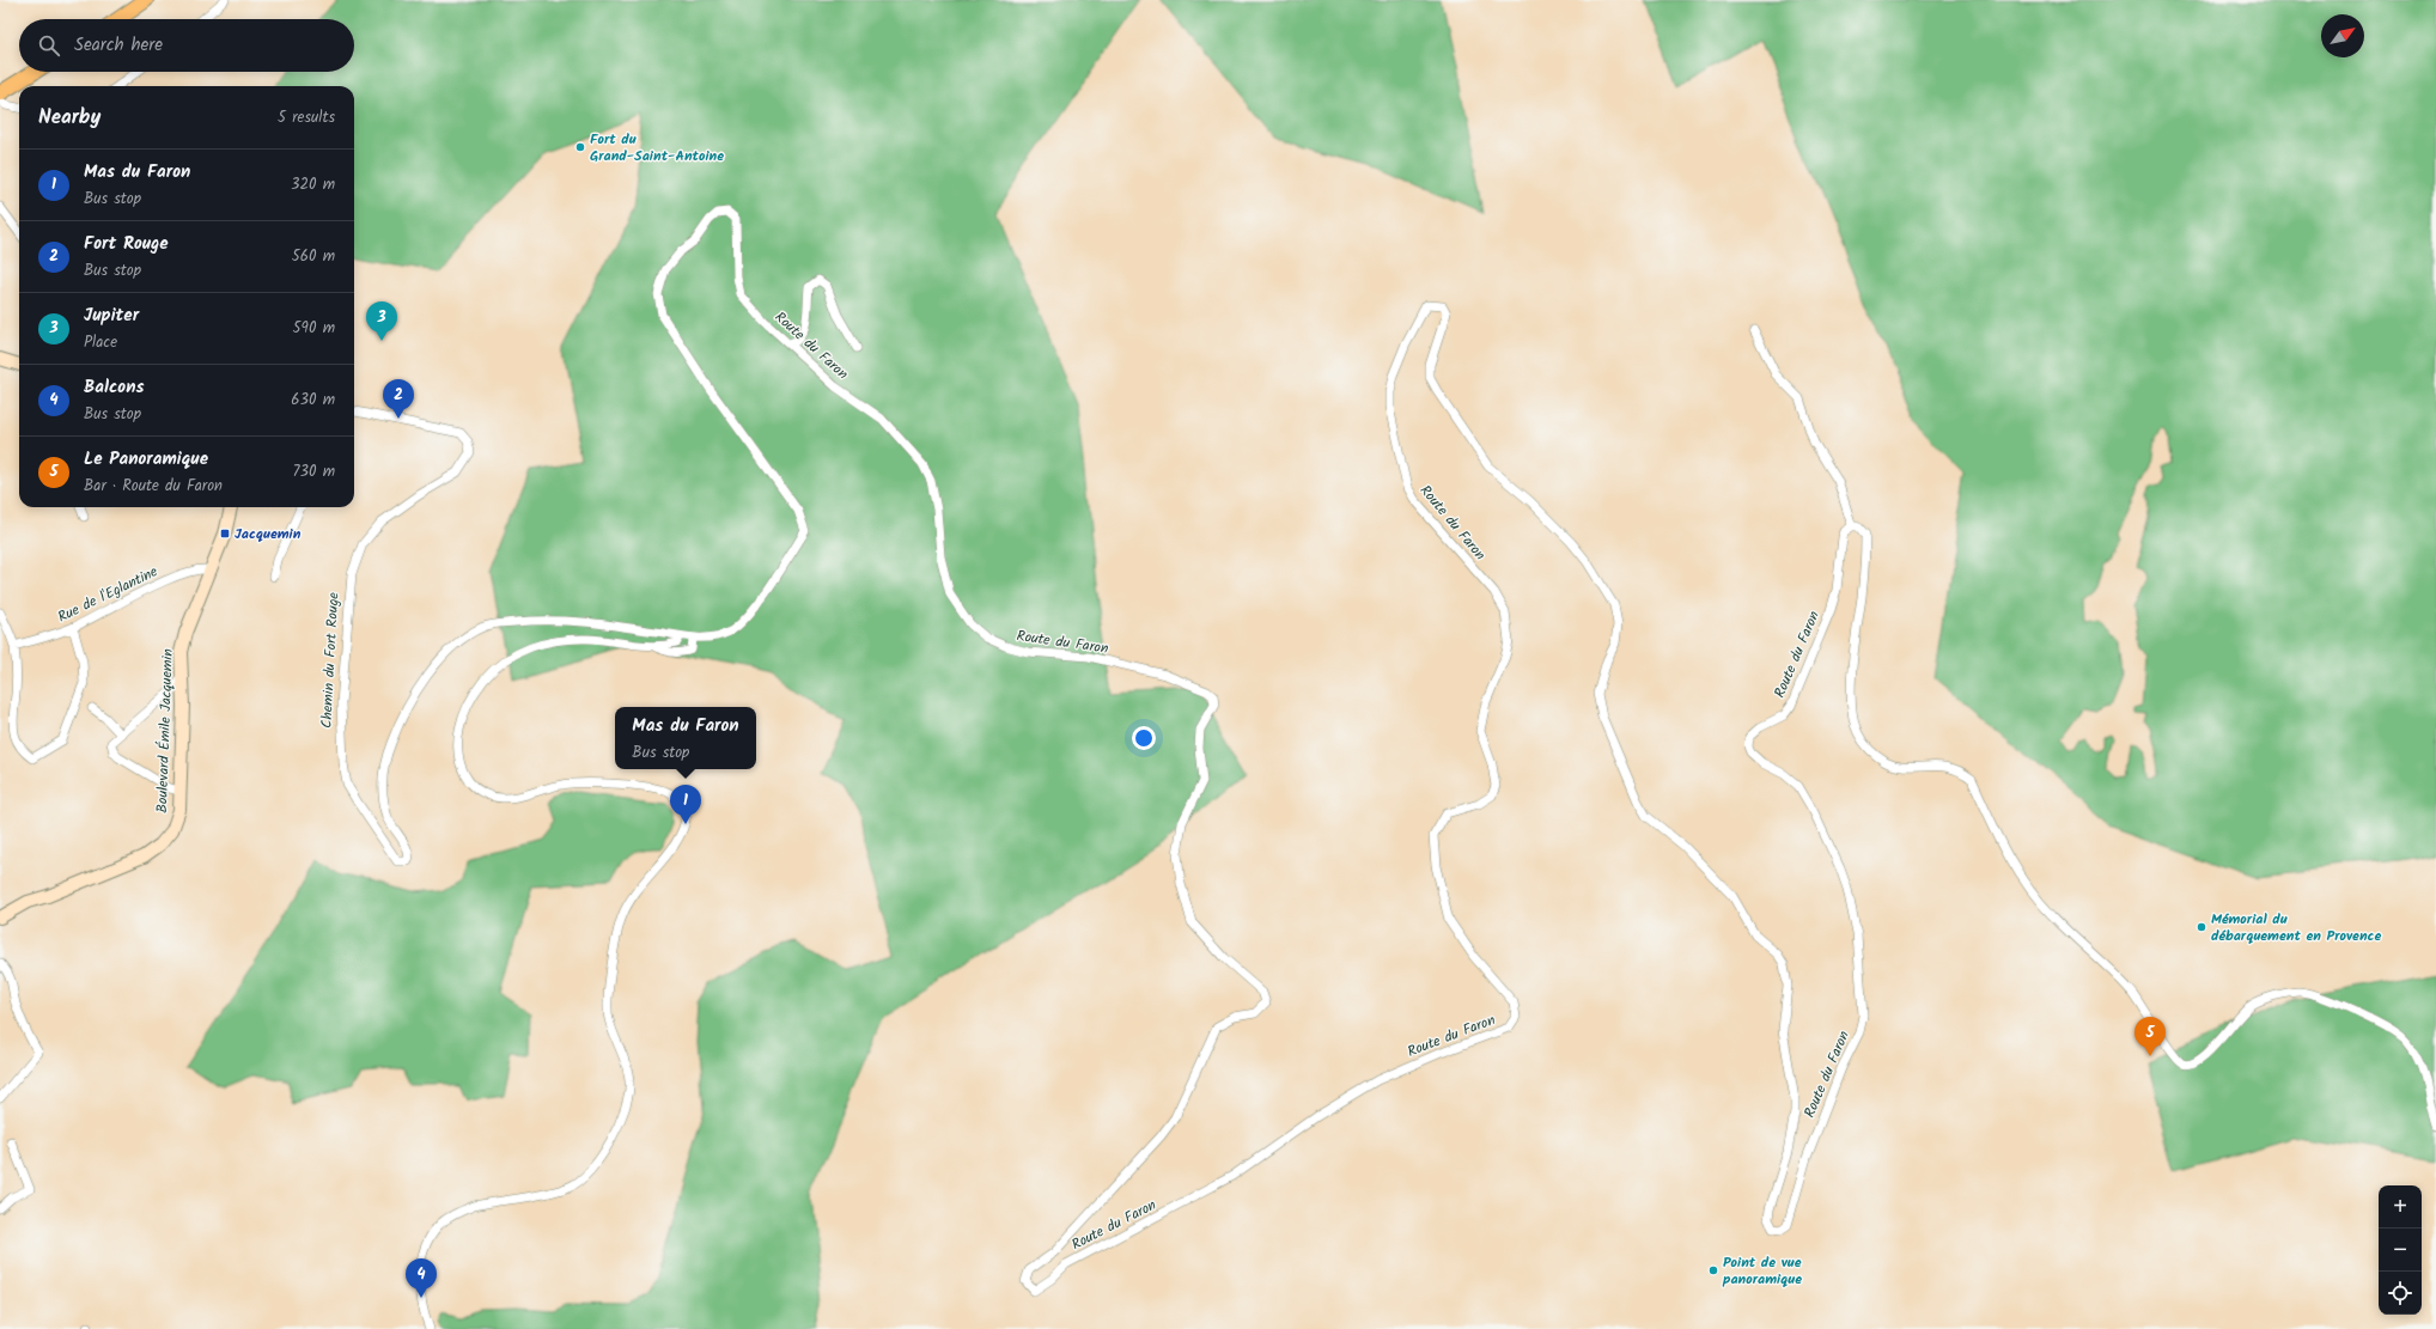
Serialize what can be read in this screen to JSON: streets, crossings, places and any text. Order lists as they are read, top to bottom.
{
  "streets": {
    "main road": ["Boulevard Émile Jacquemin"],
    "street": ["Route du Faron", "Rue de l'Eglantine", "Chemin du Fort Rouge"]
  },
  "crossings": [
    ["Route du Faron", "Chemin du Fort Rouge"],
    ["Rue de l'Eglantine", "Boulevard Émile Jacquemin"]
  ],
  "places": {
    "other": ["Fort du Grand-Saint-Antoine", "Mémorial du débarquement en Provence", "Point de vue panoramique"],
    "transit": ["Jacquemin"]
  },
  "north": "top right",
  "page": {
    "search": "Search here",
    "heading": ["Nearby", "5 results"],
    "list": [
      {
        "mark": "1",
        "name": "Mas du Faron",
        "note": "Bus stop",
        "value": "320 m"
      },
      {
        "mark": "2",
        "name": "Fort Rouge",
        "note": "Bus stop",
        "value": "560 m"
      },
      {
        "mark": "3",
        "name": "Jupiter",
        "note": "Place",
        "value": "590 m"
      },
      {
        "mark": "4",
        "name": "Balcons",
        "note": "Bus stop",
        "value": "630 m"
      },
      {
        "mark": "5",
        "name": "Le Panoramique",
        "note": "Bar · Route du Faron",
        "value": "730 m"
      }
    ],
    "pins": [
      "3",
      "2",
      "1",
      "5",
      "4"
    ],
    "popup": ["Mas du Faron", "Bus stop"],
    "map_buttons": ["+", "−"]
  }
}
